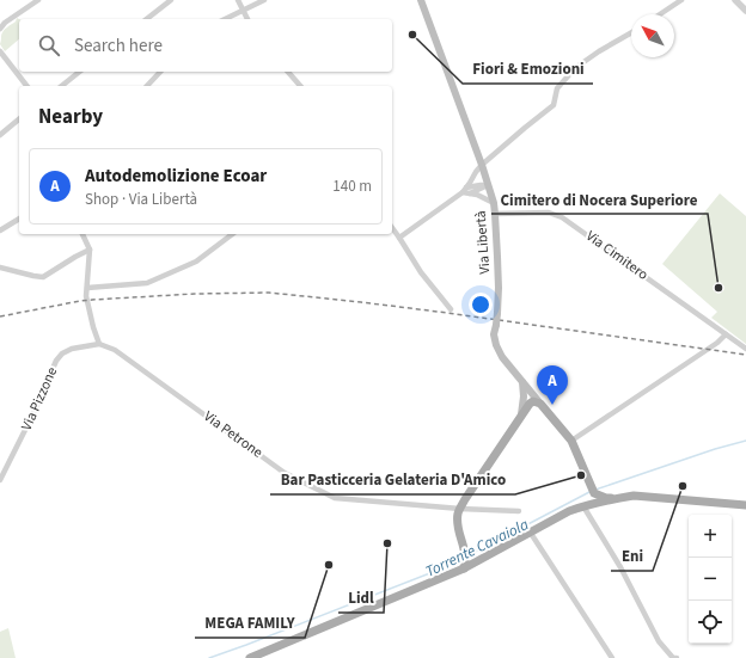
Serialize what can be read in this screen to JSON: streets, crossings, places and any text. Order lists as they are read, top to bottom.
{
  "streets": {
    "main road": ["Via Libertà"],
    "street": ["Via Cimitero", "Via Pizzone", "Via Petrone"]
  },
  "crossings": [
    ["Via Libertà", "Via Cimitero"],
    ["Via Pizzone", "Via Petrone"]
  ],
  "water": ["Torrente Cavaiola"],
  "places": [
    "Fiori & Emozioni",
    "Cimitero di Nocera Superiore",
    "Bar Pasticceria Gelateria D'Amico",
    "Eni",
    "Lidl",
    "MEGA FAMILY"
  ],
  "north": "top left",
  "page": {
    "search": "Search here",
    "heading": "Nearby",
    "list": [
      {
        "mark": "A",
        "name": "Autodemolizione Ecoar",
        "note": "Shop · Via Libertà",
        "value": "140 m"
      }
    ],
    "pins": "A",
    "map_buttons": ["+", "−"]
  }
}
